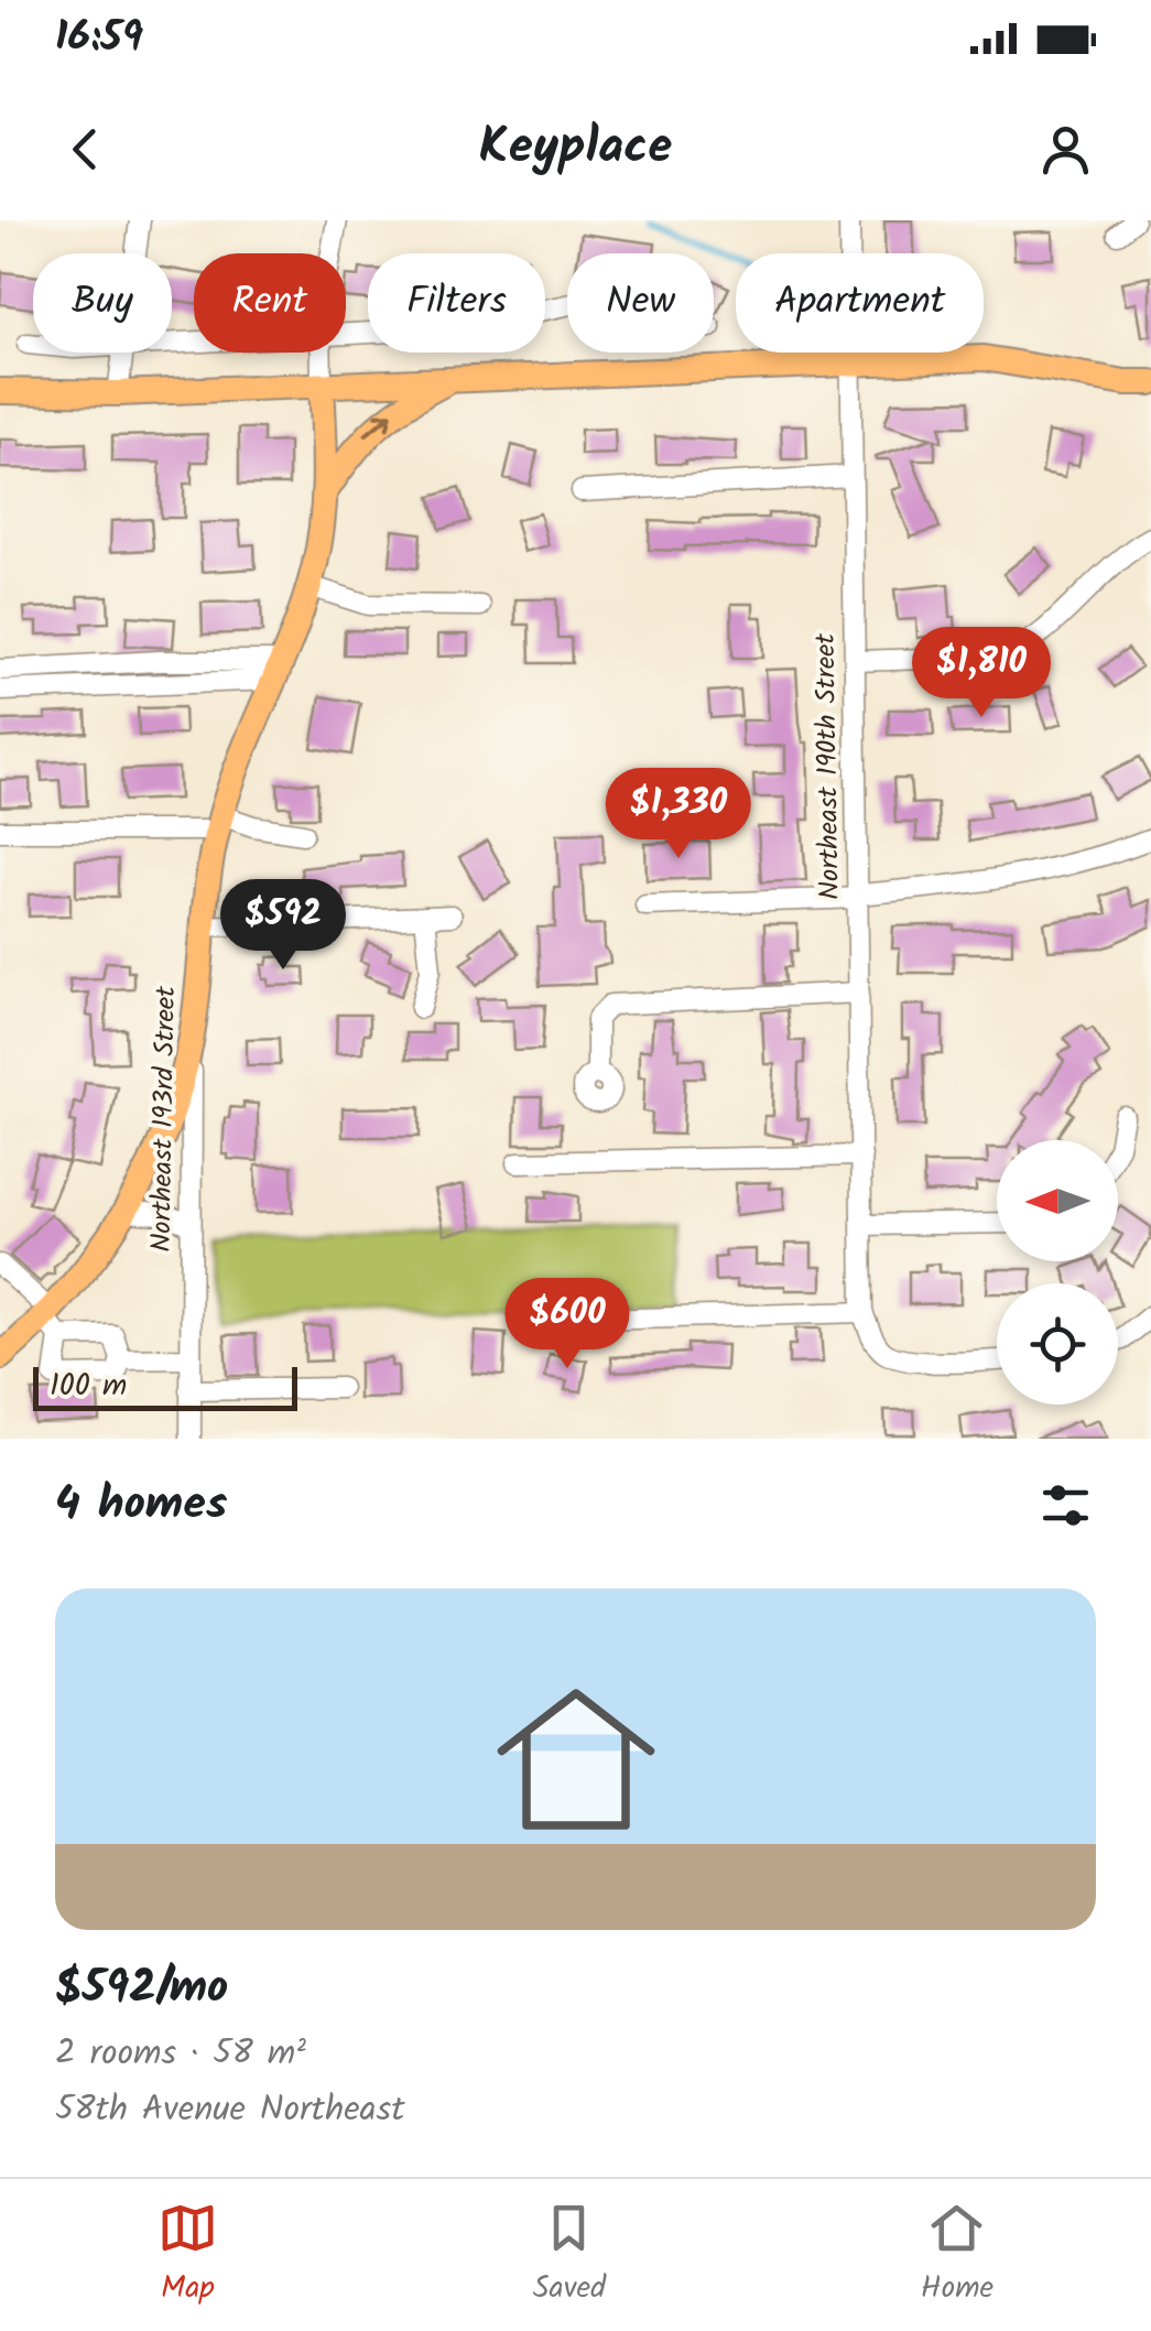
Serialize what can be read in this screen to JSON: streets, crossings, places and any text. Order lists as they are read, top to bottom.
{
  "streets": {
    "main road": ["Northeast 193rd Street"],
    "street": ["Northeast 190th Street"]
  },
  "scale_bar": "100 m",
  "north": "left",
  "page": {
    "status": "16:59",
    "header": "Keyplace",
    "chip": [
      "Buy",
      "Rent",
      "Filters",
      "New",
      "Apartment"
    ],
    "price": [
      "$1,810",
      "$1,330",
      "$592",
      "$600"
    ],
    "scale": "100 m",
    "heading": "4 homes",
    "list": [
      {
        "name": "$592/mo",
        "note": "2 rooms · 58 m² · 58th Avenue Northeast"
      }
    ],
    "tabs": ["Map", "Saved", "Home"]
  }
}
